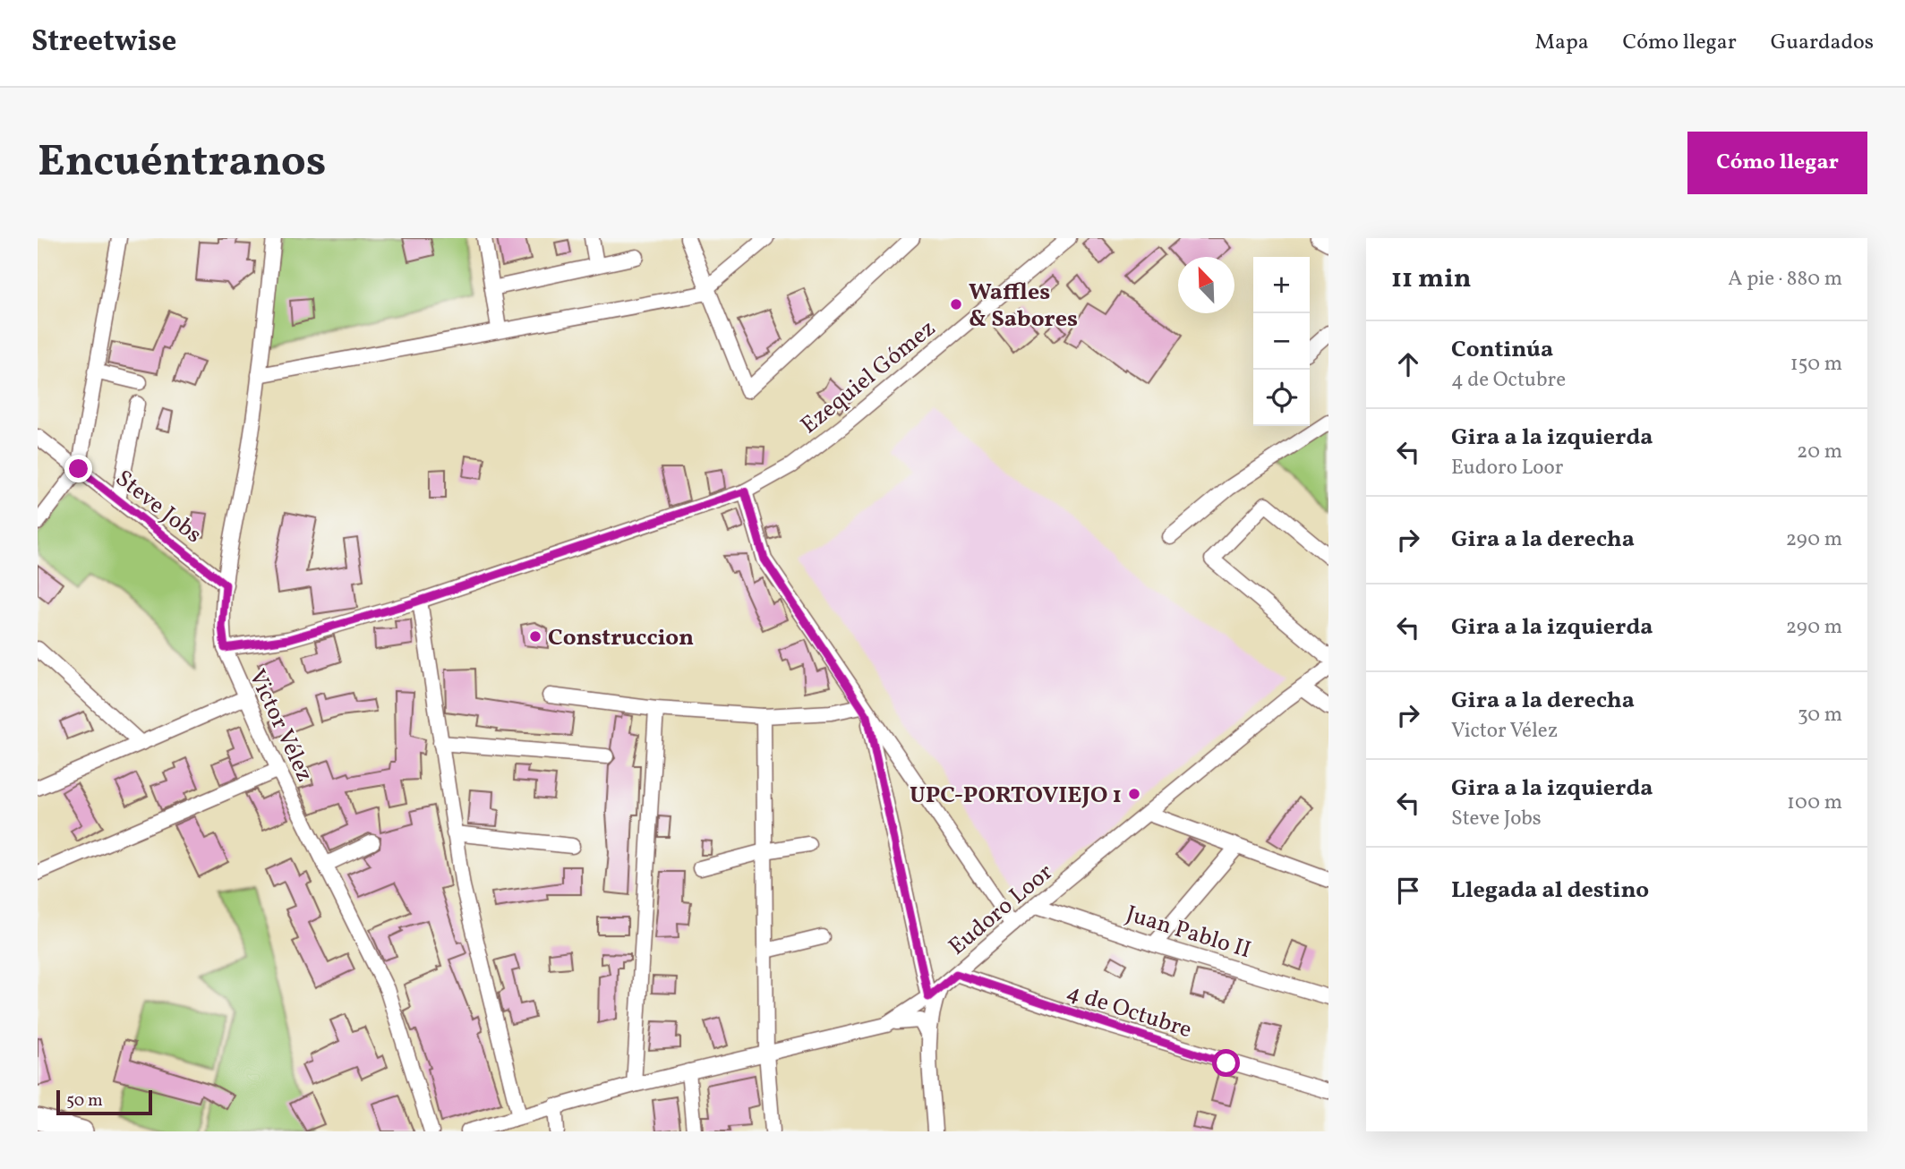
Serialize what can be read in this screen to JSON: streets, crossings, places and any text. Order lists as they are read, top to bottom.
{
  "streets": {
    "street": [
      "Ezequiel Gómez",
      "Steve Jobs",
      "Victor Vélez",
      "Eudoro Loor",
      "Juan Pablo II",
      "4 de Octubre"
    ]
  },
  "crossings": [
    ["Ezequiel Gómez", "Victor Vélez"],
    ["Steve Jobs", "Victor Vélez"],
    ["Eudoro Loor", "Juan Pablo II"],
    ["Eudoro Loor", "4 de Octubre"]
  ],
  "places": ["Waffles & Sabores", "Construccion", "UPC-PORTOVIEJO 1"],
  "scale_bar": "50 m",
  "north": "top left",
  "page": {
    "header": "Streetwise",
    "nav": ["Mapa", "Cómo llegar", "Guardados"],
    "buttons": "Cómo llegar",
    "title": "Encuéntranos",
    "heading": ["11 min", "A pie · 880 m"],
    "map_buttons": ["+", "−"],
    "list": [
      ["Continúa", "4 de Octubre", "150 m"],
      ["Gira a la izquierda", "Eudoro Loor", "20 m"],
      ["Gira a la derecha", "290 m"],
      ["Gira a la izquierda", "290 m"],
      ["Gira a la derecha", "Victor Vélez", "30 m"],
      ["Gira a la izquierda", "Steve Jobs", "100 m"],
      "Llegada al destino"
    ],
    "scale": "50 m"
  }
}
